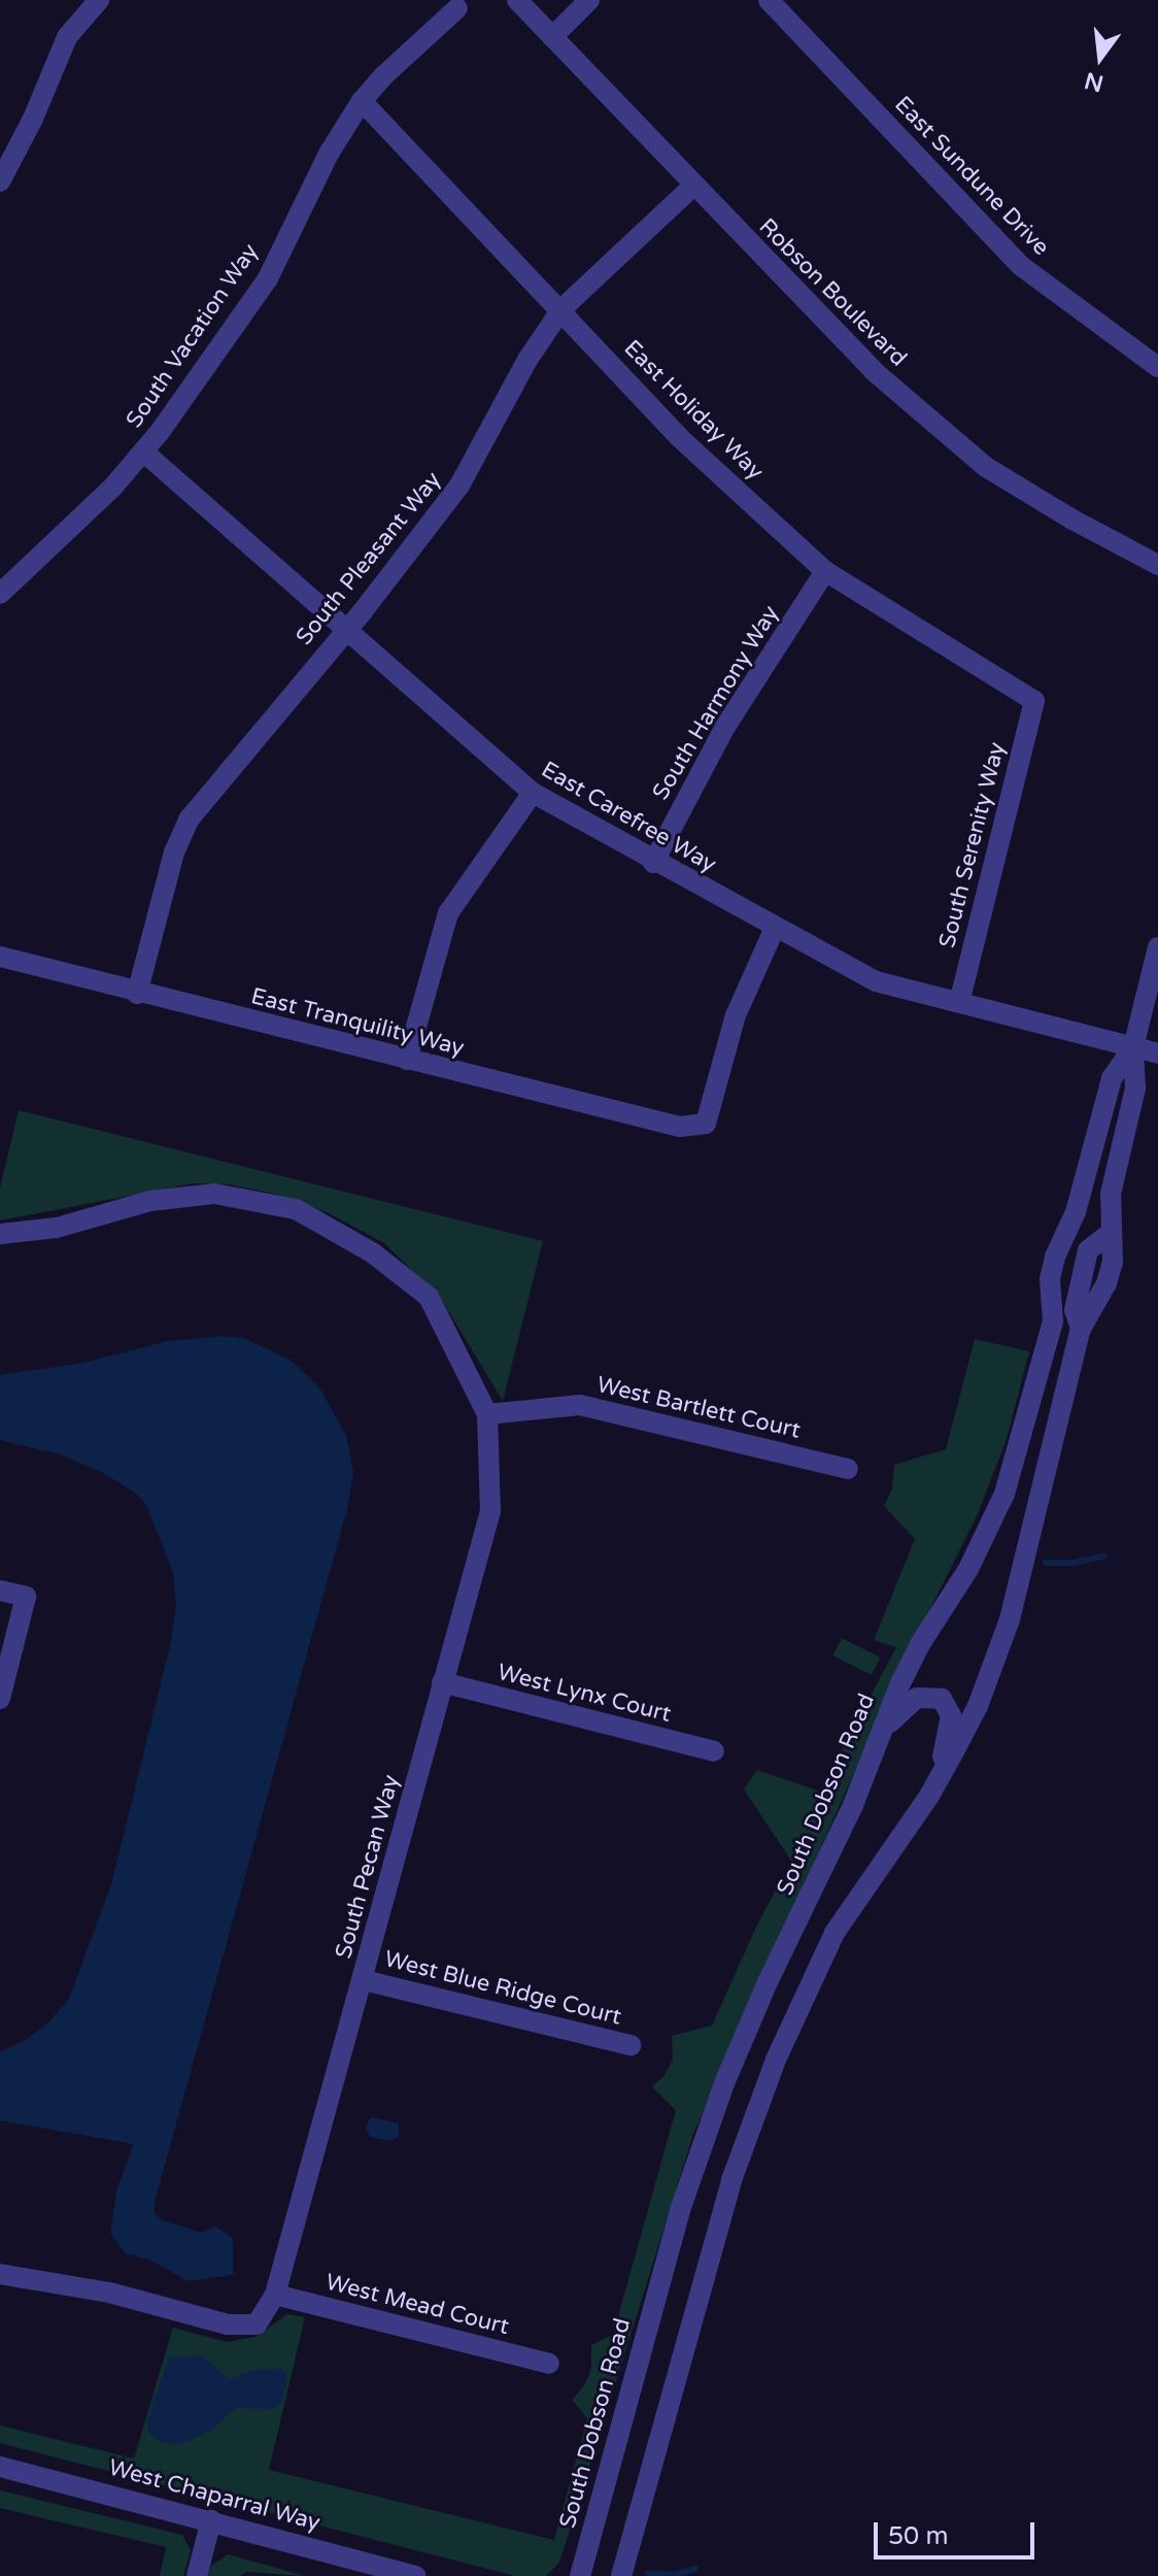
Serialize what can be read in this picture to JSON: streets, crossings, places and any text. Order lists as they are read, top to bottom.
{
  "streets": {
    "street": [
      "East Sundune Drive",
      "Robson Boulevard",
      "South Vacation Way",
      "East Holiday Way",
      "South Pleasant Way",
      "South Harmony Way",
      "East Carefree Way",
      "South Serenity Way",
      "East Tranquility Way",
      "West Bartlett Court",
      "West Lynx Court",
      "South Dobson Road",
      "South Pecan Way",
      "West Blue Ridge Court",
      "West Mead Court",
      "West Chaparral Way"
    ]
  },
  "crossings": [
    ["Robson Boulevard", "South Pleasant Way"],
    ["South Vacation Way", "East Holiday Way"],
    ["South Vacation Way", "East Carefree Way"],
    ["East Holiday Way", "South Pleasant Way"],
    ["East Holiday Way", "South Harmony Way"],
    ["East Holiday Way", "South Serenity Way"],
    ["South Pleasant Way", "East Carefree Way"],
    ["South Pleasant Way", "East Tranquility Way"],
    ["South Harmony Way", "East Carefree Way"],
    ["East Carefree Way", "South Serenity Way"],
    ["East Carefree Way", "East Tranquility Way"],
    ["East Carefree Way", "South Dobson Road"],
    ["West Bartlett Court", "South Pecan Way"],
    ["West Lynx Court", "South Pecan Way"],
    ["South Pecan Way", "West Blue Ridge Court"],
    ["South Pecan Way", "West Mead Court"]
  ],
  "scale_bar": "50 m",
  "north": "bottom"
}
